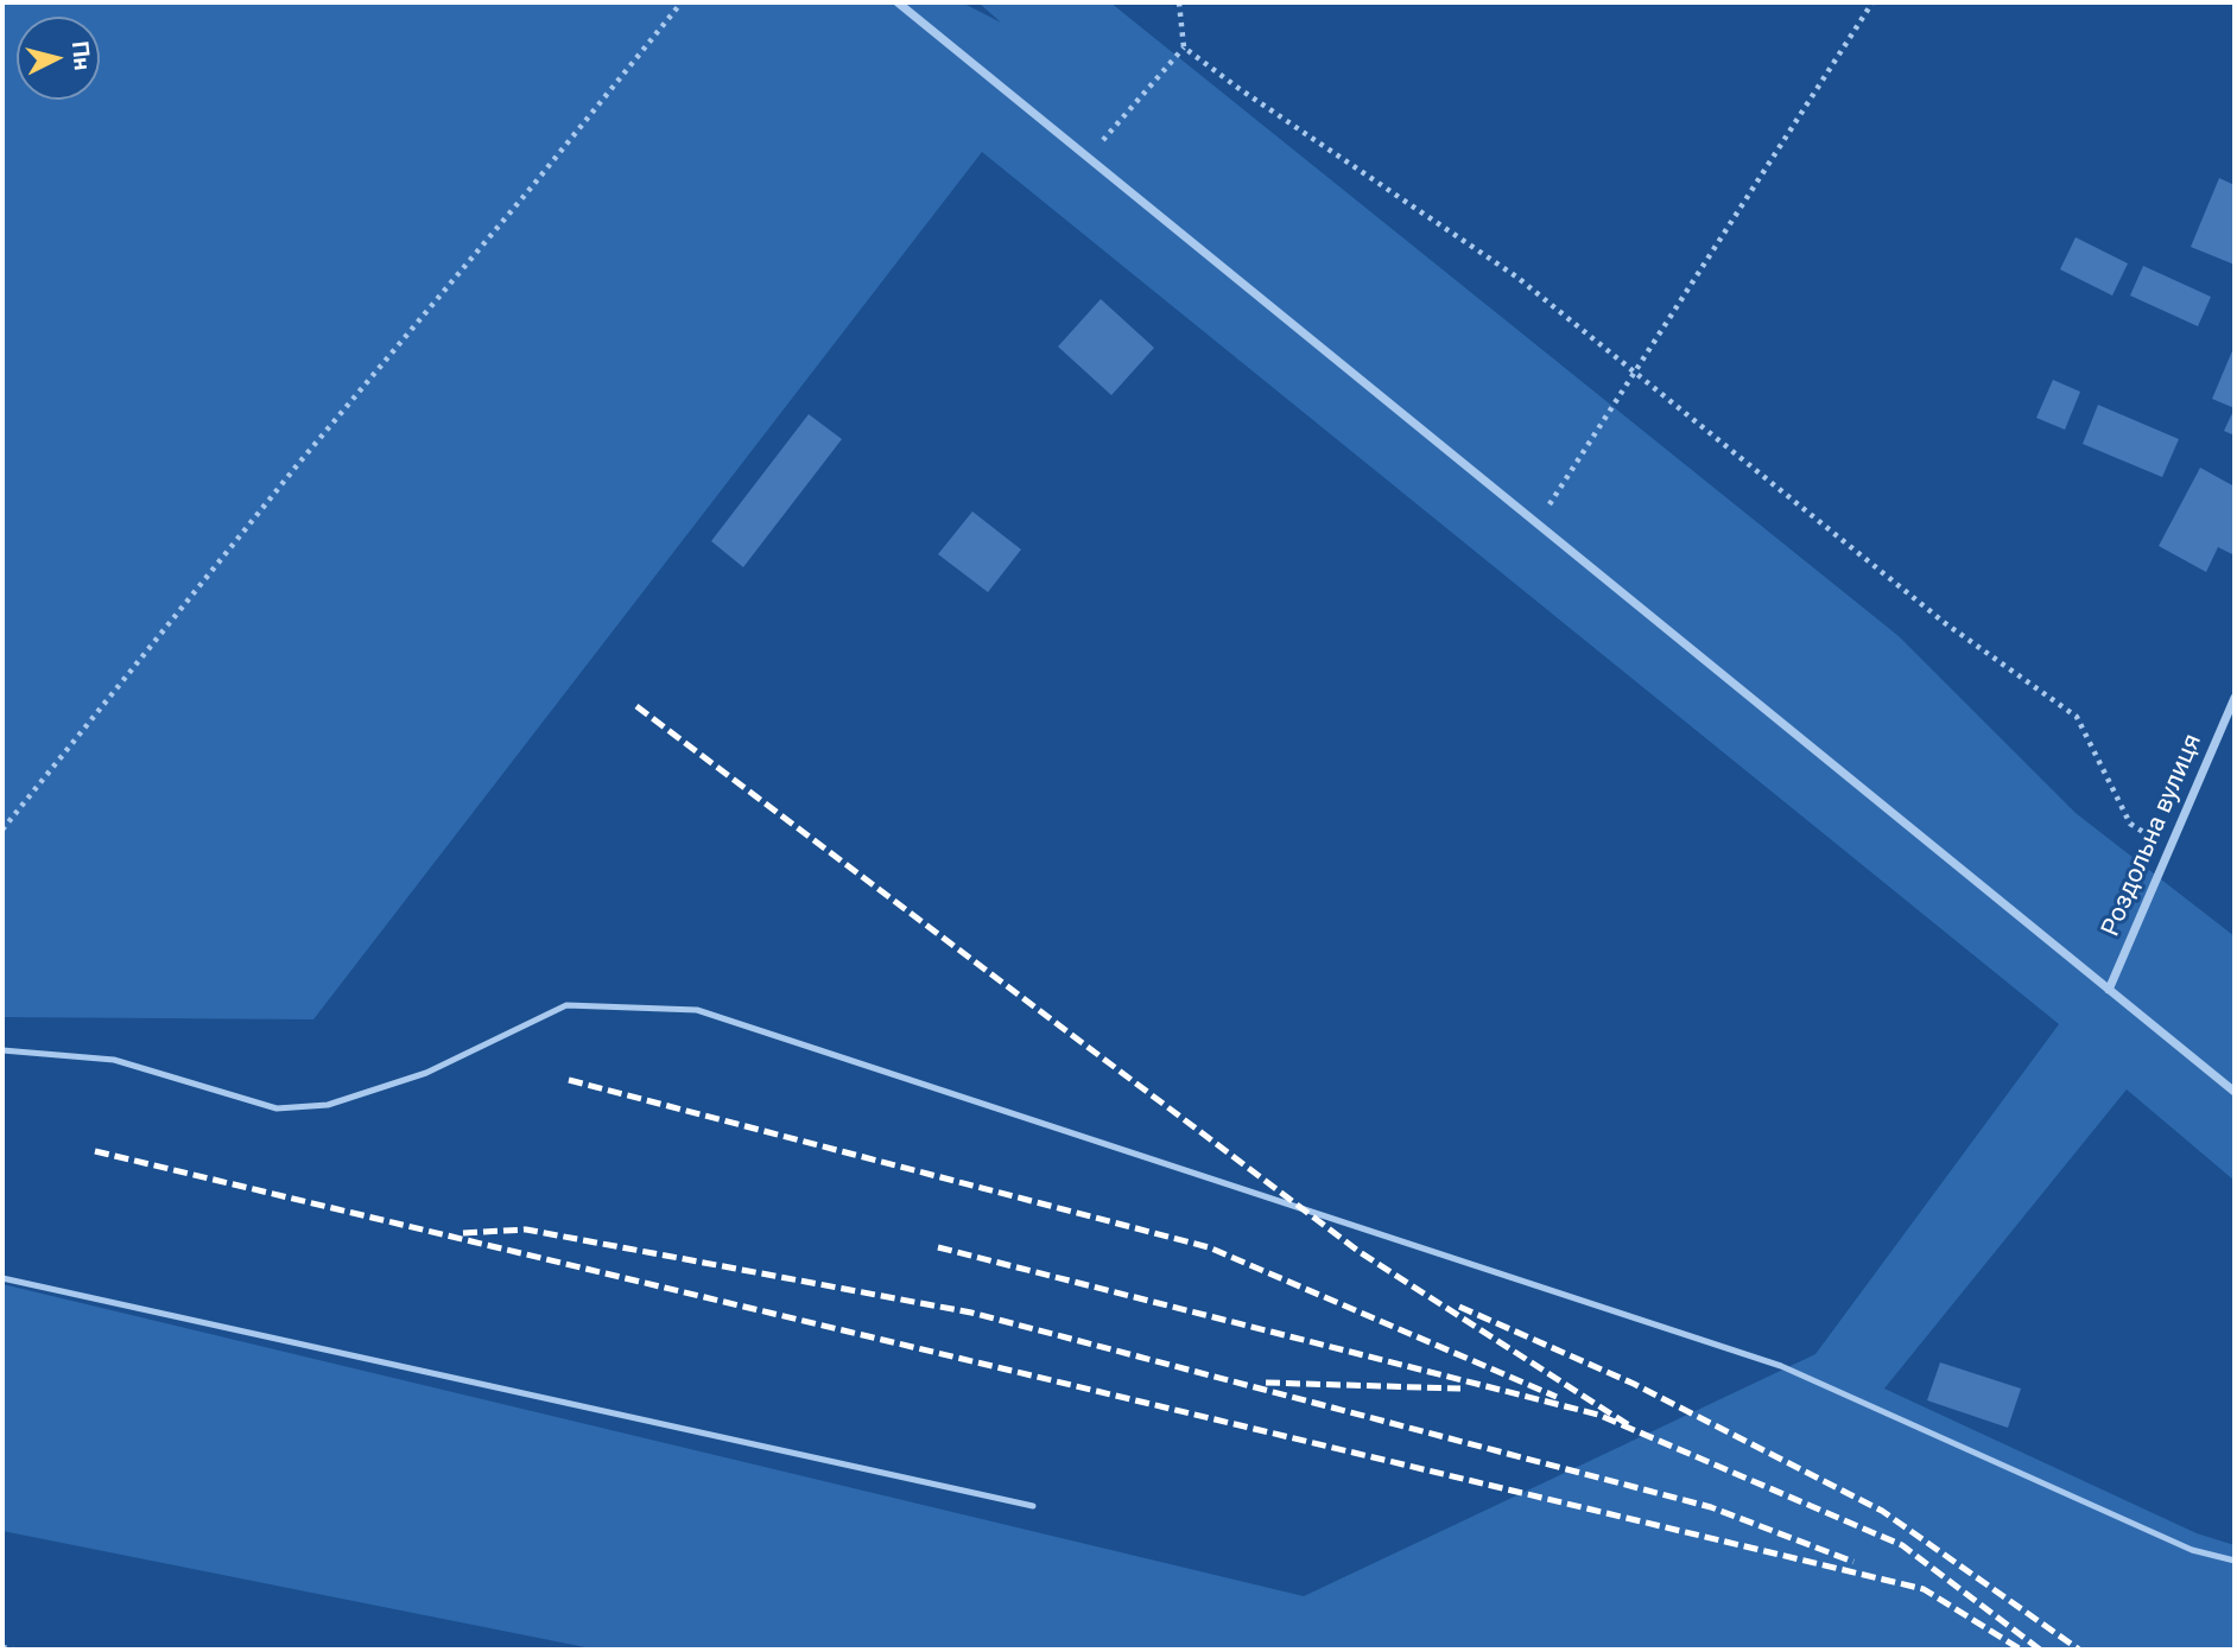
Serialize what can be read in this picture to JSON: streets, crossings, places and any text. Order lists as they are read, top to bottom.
{
  "streets": {
    "street": ["Роздольна вулиця"]
  },
  "north": "right"
}
